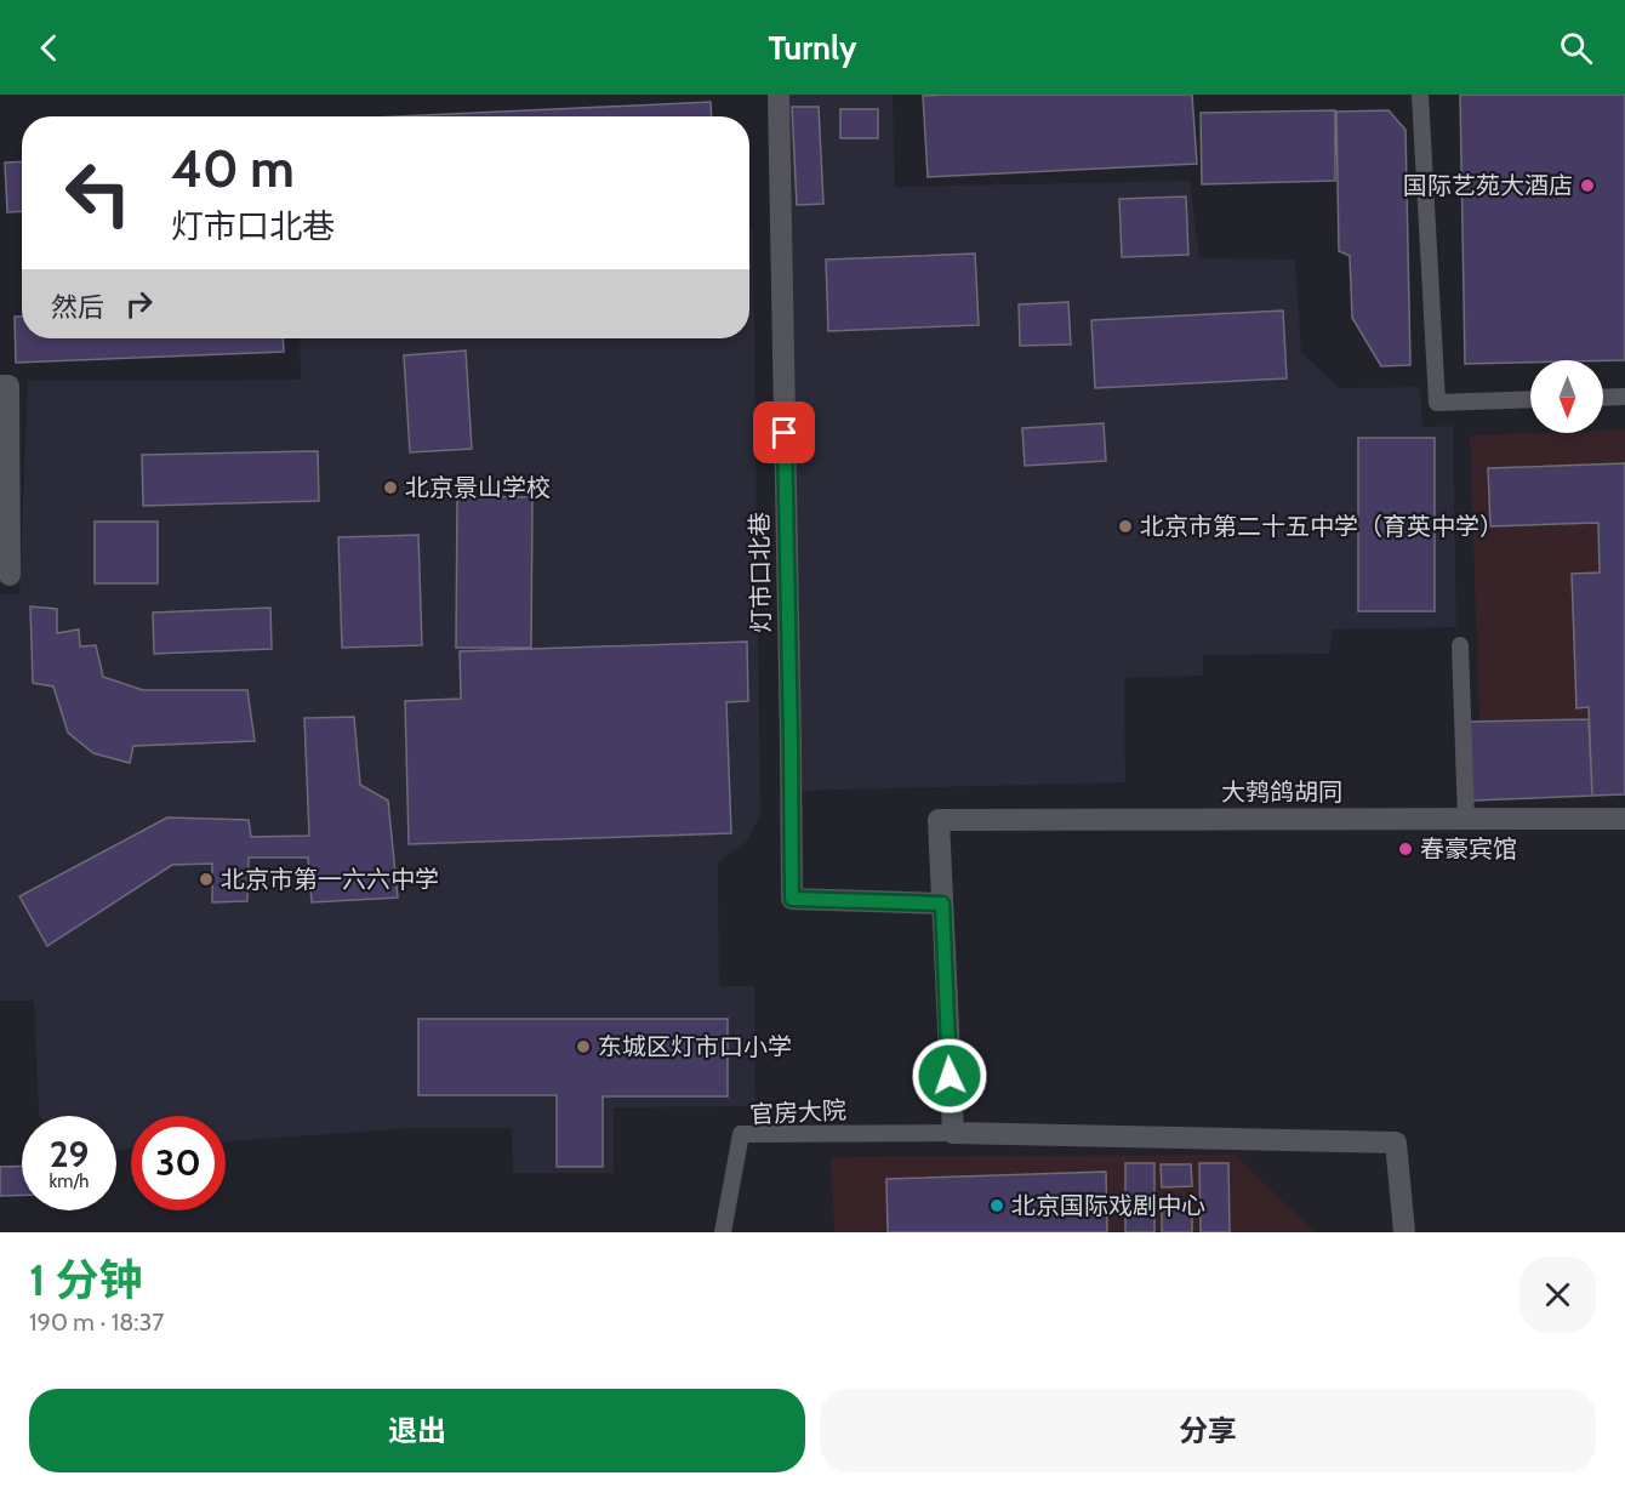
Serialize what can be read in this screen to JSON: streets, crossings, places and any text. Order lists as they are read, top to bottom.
{
  "streets": {
    "street": ["灯市口北巷", "大鹁鸽胡同"],
    "lane": ["官房大院"]
  },
  "crossings": [
    ["灯市口北巷", "大鹁鸽胡同"]
  ],
  "places": [
    "国际艺苑大酒店",
    "北京景山学校",
    "北京市第二十五中学（育英中学）",
    "春豪宾馆",
    "北京市第一六六中学",
    "东城区灯市口小学",
    "北京国际戏剧中心"
  ],
  "north": "bottom",
  "page": {
    "header": "Turnly",
    "turn": ["40 m", "灯市口北巷"],
    "then": "然后",
    "speed": "29 km/h",
    "limit": "30",
    "heading": ["1 分钟", "190 m · 18:37"],
    "buttons": ["退出", "分享"]
  }
}
